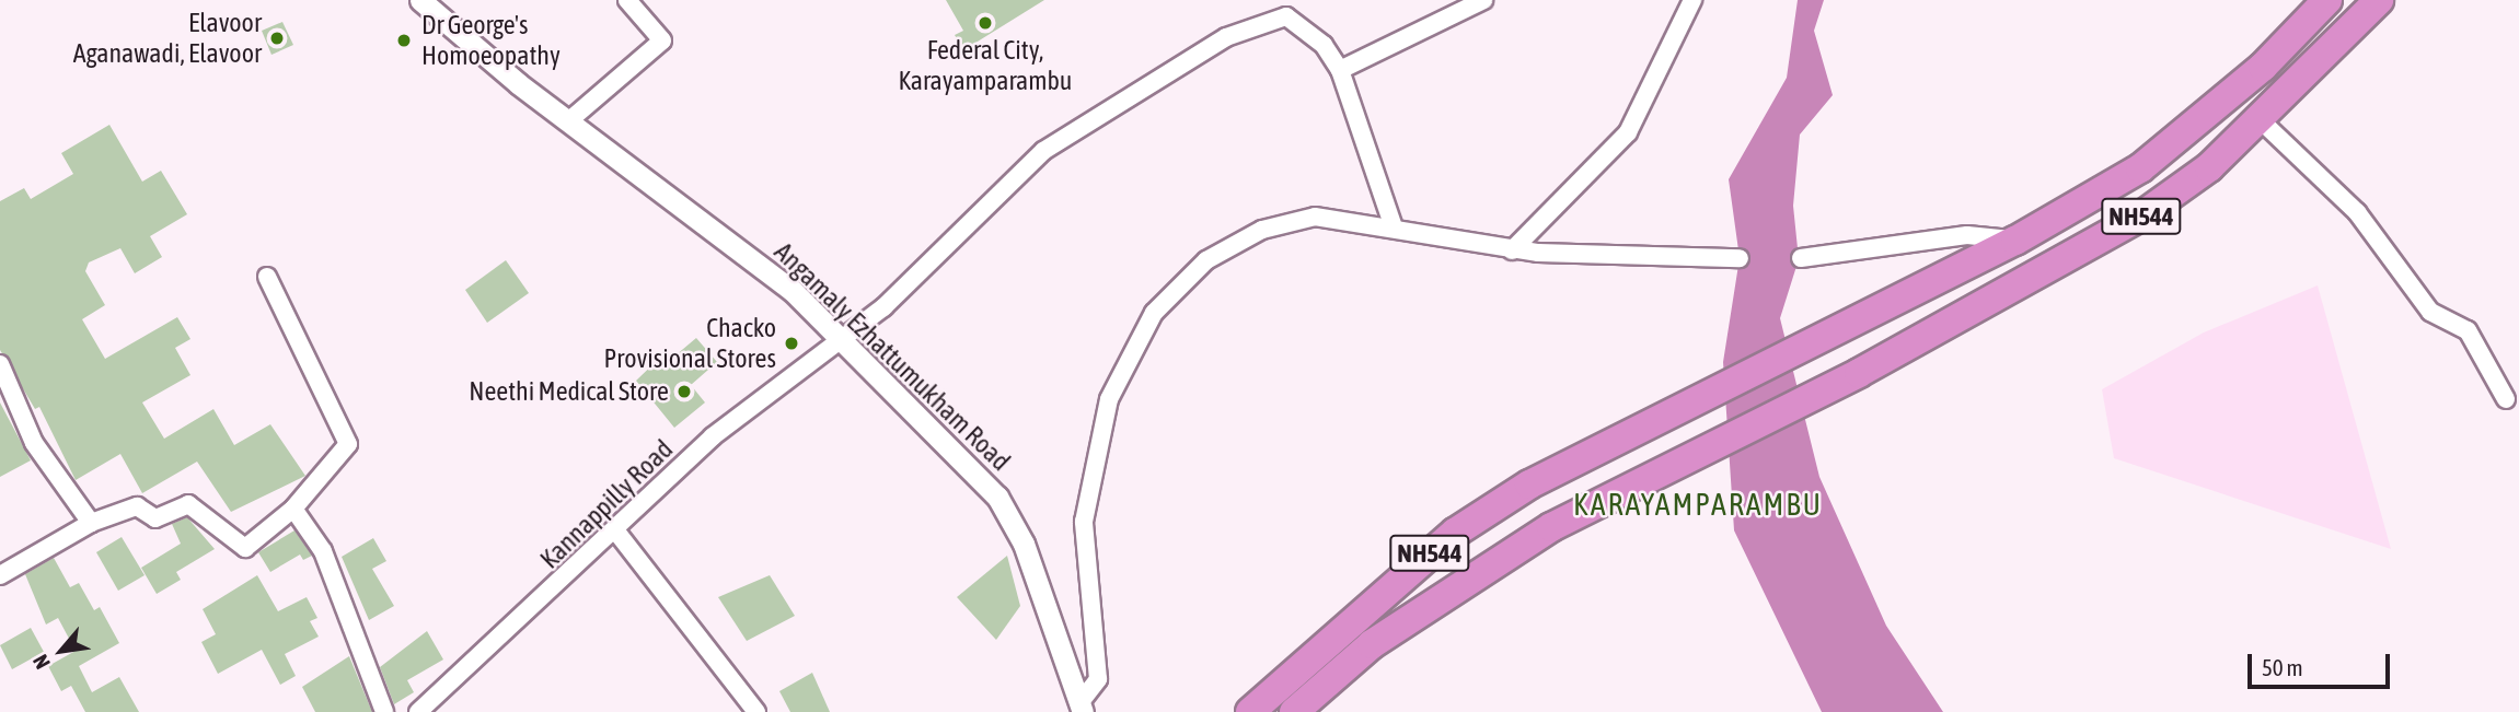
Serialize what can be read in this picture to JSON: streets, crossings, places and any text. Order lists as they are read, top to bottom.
{
  "streets": {
    "highway": ["NH544"],
    "street": ["Angamaly Ezhattumukham Road", "Kannappilly Road"]
  },
  "crossings": [
    ["Angamaly Ezhattumukham Road", "Kannappilly Road"]
  ],
  "districts": ["KARAYAMPARAMBU"],
  "places": [
    "Federal City, Karayamparambu",
    "Elavoor Aganawadi, Elavoor",
    "Dr George's Homoeopathy",
    "Chacko Provisional Stores",
    "Neethi Medical Store"
  ],
  "scale_bar": "50 m",
  "north": "bottom left"
}
